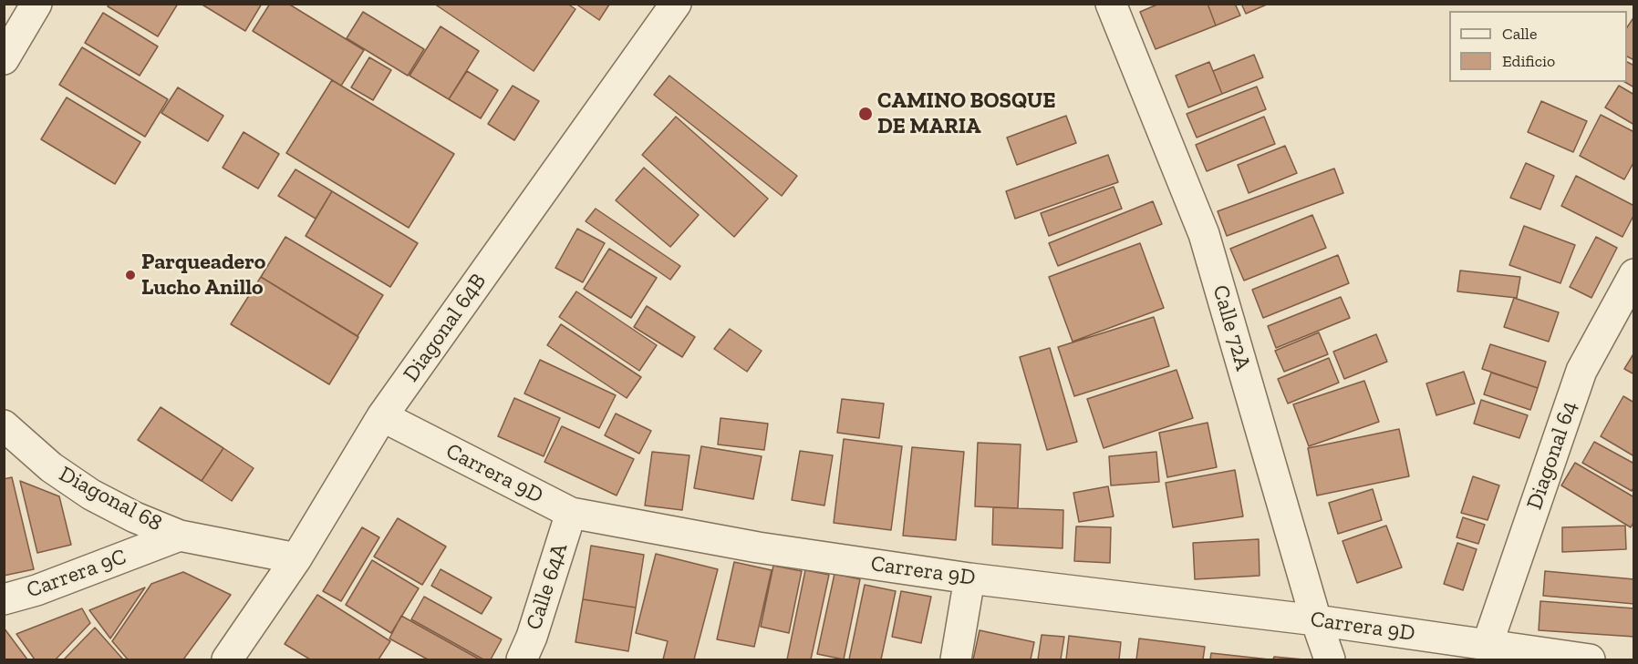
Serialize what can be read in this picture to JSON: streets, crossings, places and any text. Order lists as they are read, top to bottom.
{
  "streets": {
    "street": [
      "Diagonal 64B",
      "Calle 72A",
      "Diagonal 64",
      "Carrera 9D",
      "Diagonal 68",
      "Carrera 9C",
      "Calle 64A"
    ]
  },
  "crossings": [
    ["Diagonal 64B", "Carrera 9D"],
    ["Diagonal 64B", "Diagonal 68"],
    ["Calle 72A", "Carrera 9D"],
    ["Diagonal 64", "Carrera 9D"],
    ["Carrera 9D", "Calle 64A"],
    ["Diagonal 68", "Carrera 9C"]
  ],
  "places": ["CAMINO BOSQUE DE MARIA", "Parqueadero Lucho Anillo"],
  "legend": ["Calle", "Edificio"]
}
